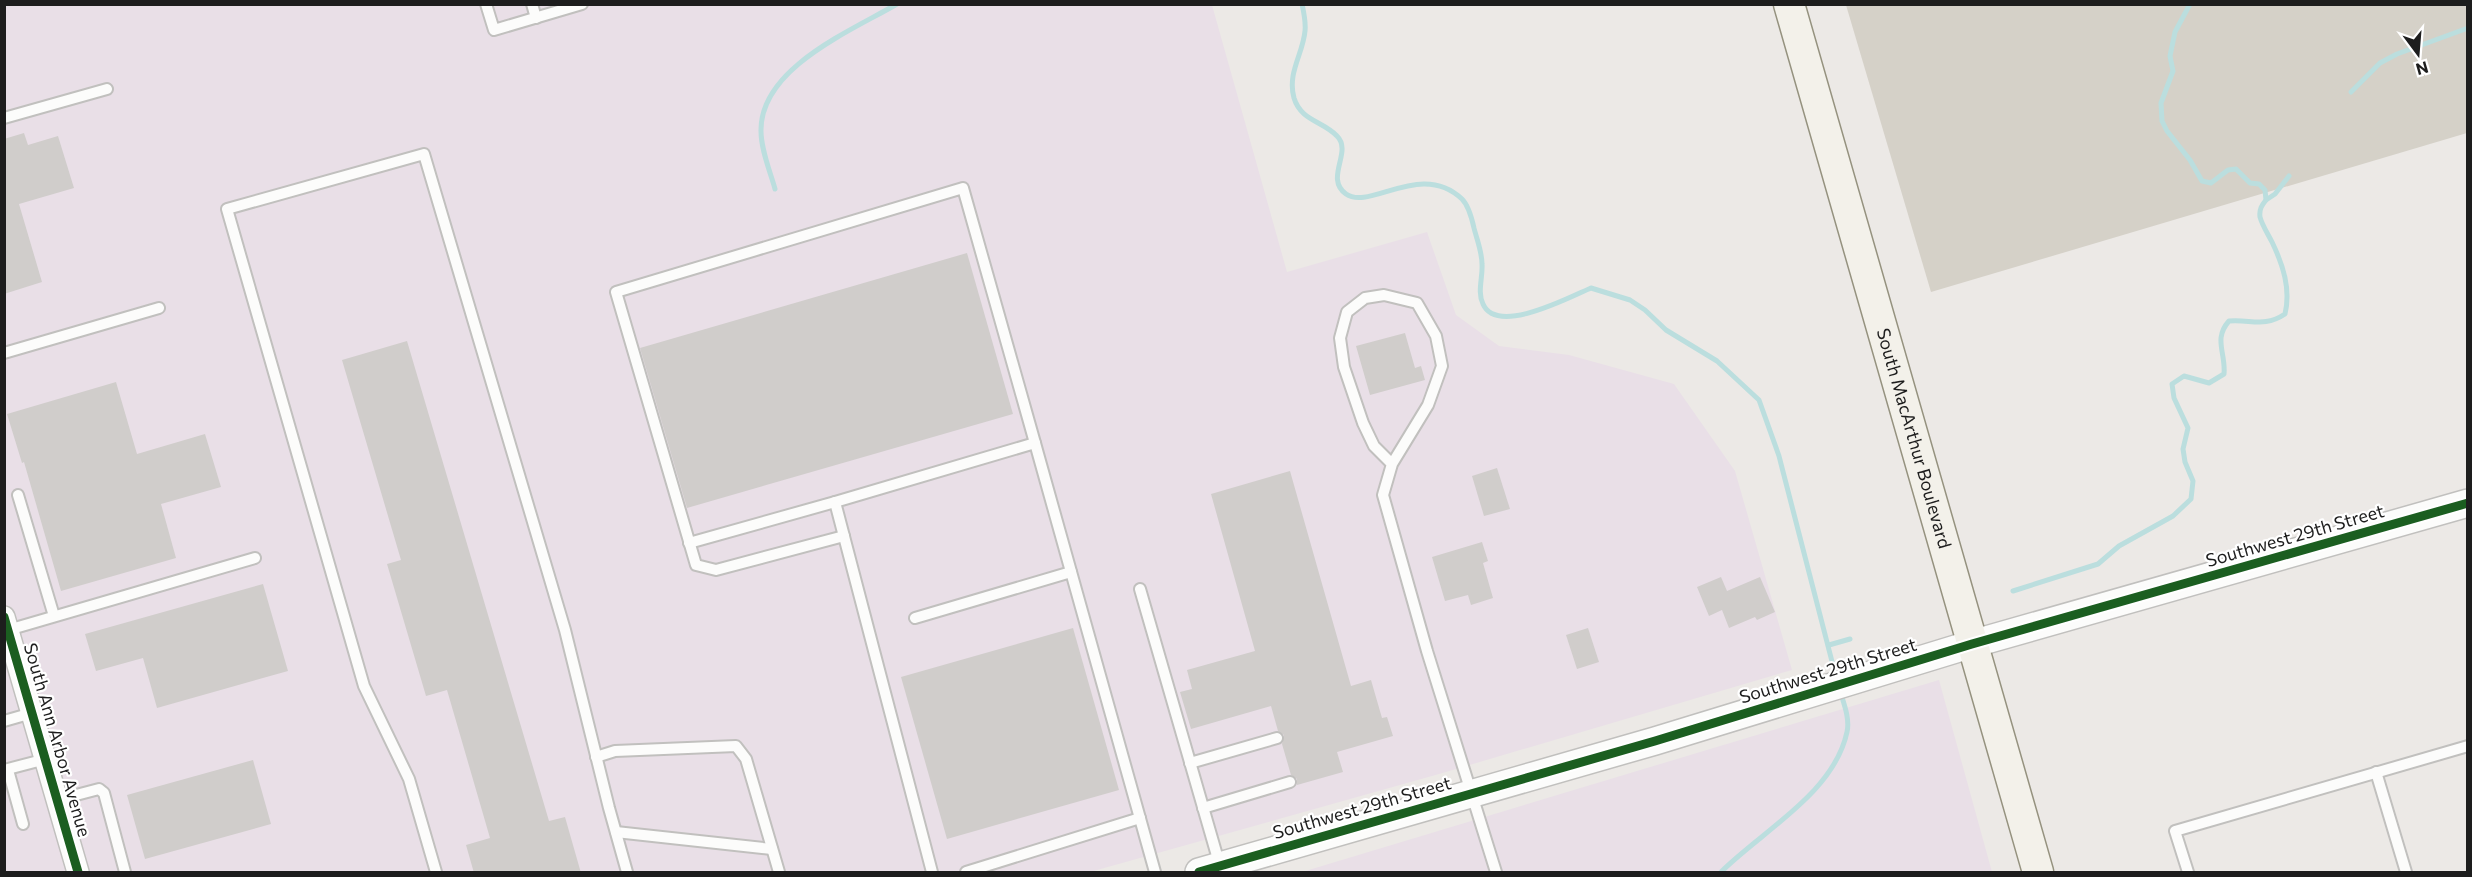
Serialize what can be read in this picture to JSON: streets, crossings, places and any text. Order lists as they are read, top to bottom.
{
  "streets": {
    "main road": ["South MacArthur Boulevard"],
    "street": ["Southwest 29th Street", "South Ann Arbor Avenue"]
  },
  "crossings": [
    ["South MacArthur Boulevard", "Southwest 29th Street"]
  ],
  "north": "bottom"
}
